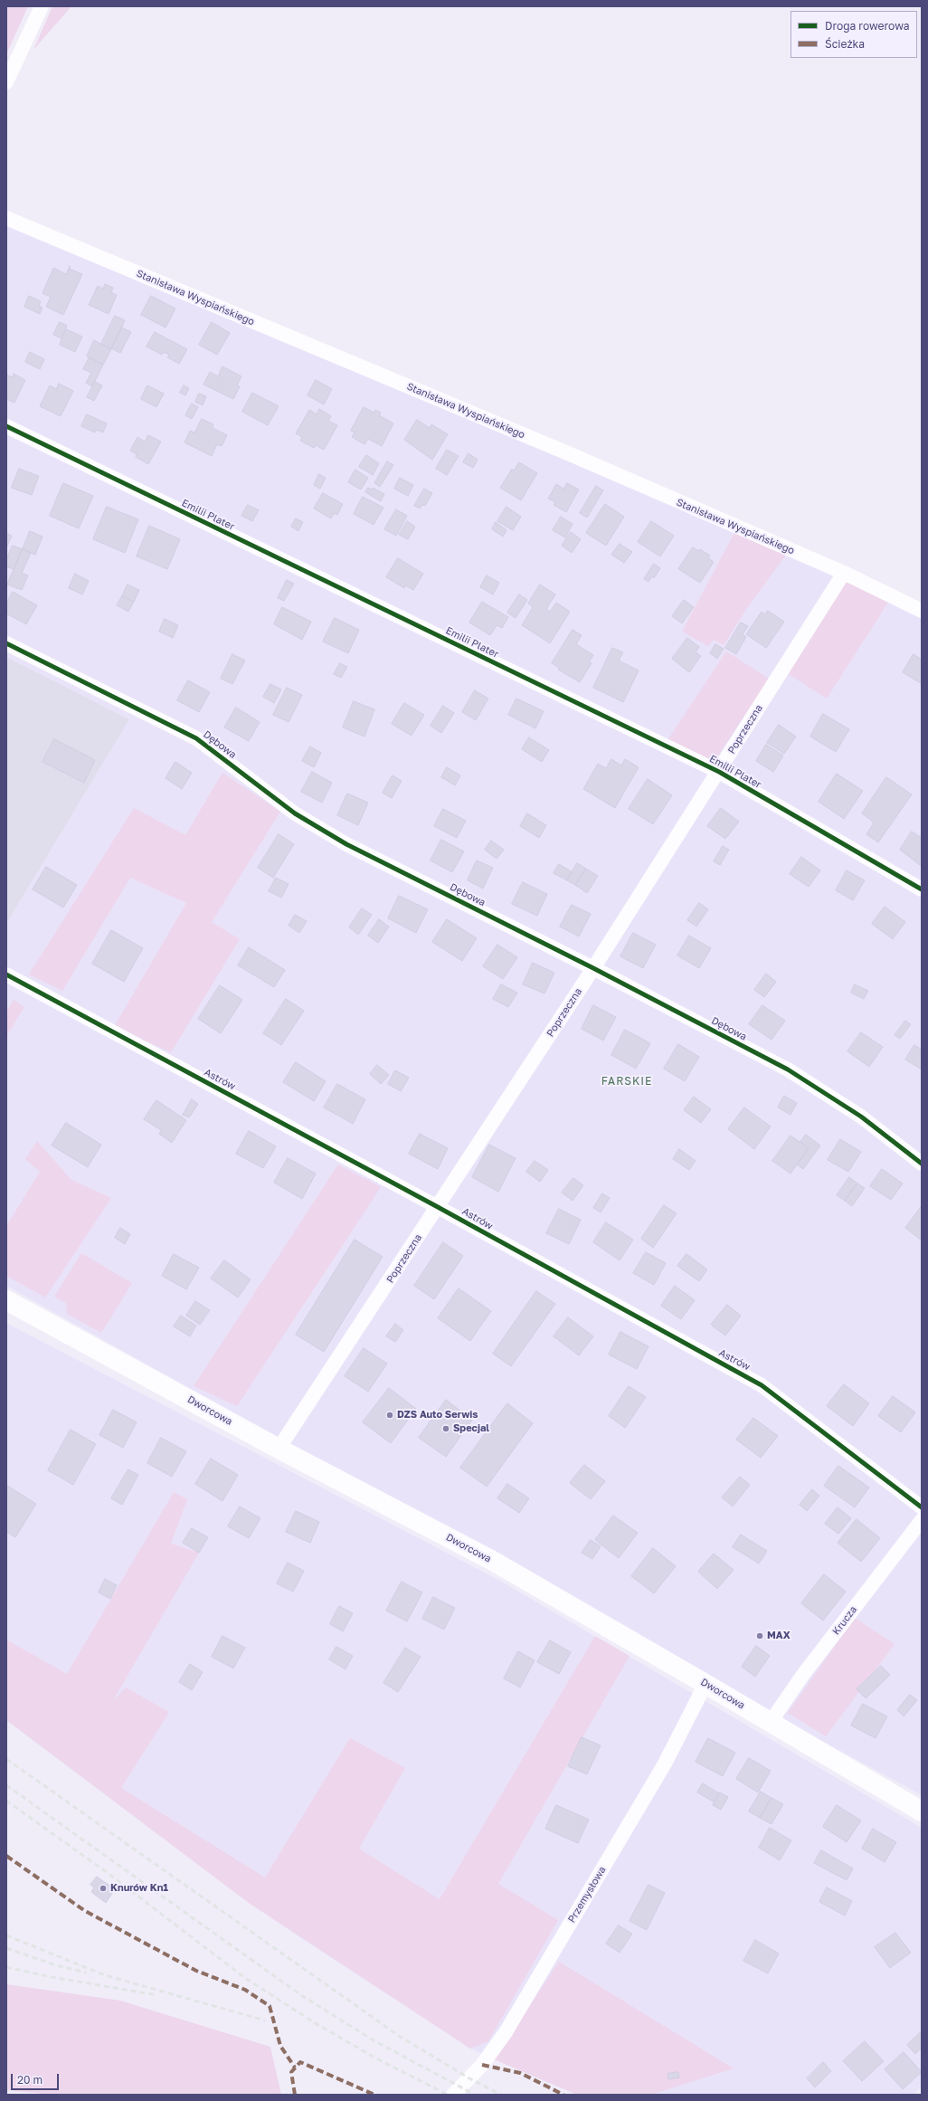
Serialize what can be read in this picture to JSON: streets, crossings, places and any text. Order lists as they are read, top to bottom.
{
  "streets": {
    "main road": ["Dworcowa"],
    "street": [
      "Stanisława Wyspiańskiego",
      "Emilii Plater",
      "Poprzeczna",
      "Dębowa",
      "Astrów",
      "Krucza",
      "Przemysłowa"
    ]
  },
  "crossings": [
    ["Stanisława Wyspiańskiego", "Poprzeczna"],
    ["Emilii Plater", "Poprzeczna"],
    ["Poprzeczna", "Dębowa"],
    ["Poprzeczna", "Astrów"],
    ["Poprzeczna", "Dworcowa"],
    ["Dworcowa", "Krucza"],
    ["Dworcowa", "Przemysłowa"]
  ],
  "districts": ["FARSKIE"],
  "places": [
    "DZS Auto Serwis",
    "Specjal",
    "MAX",
    "Knurów Kn1"
  ],
  "legend": ["Droga rowerowa", "Ścieżka"],
  "scale_bar": "20 m"
}
